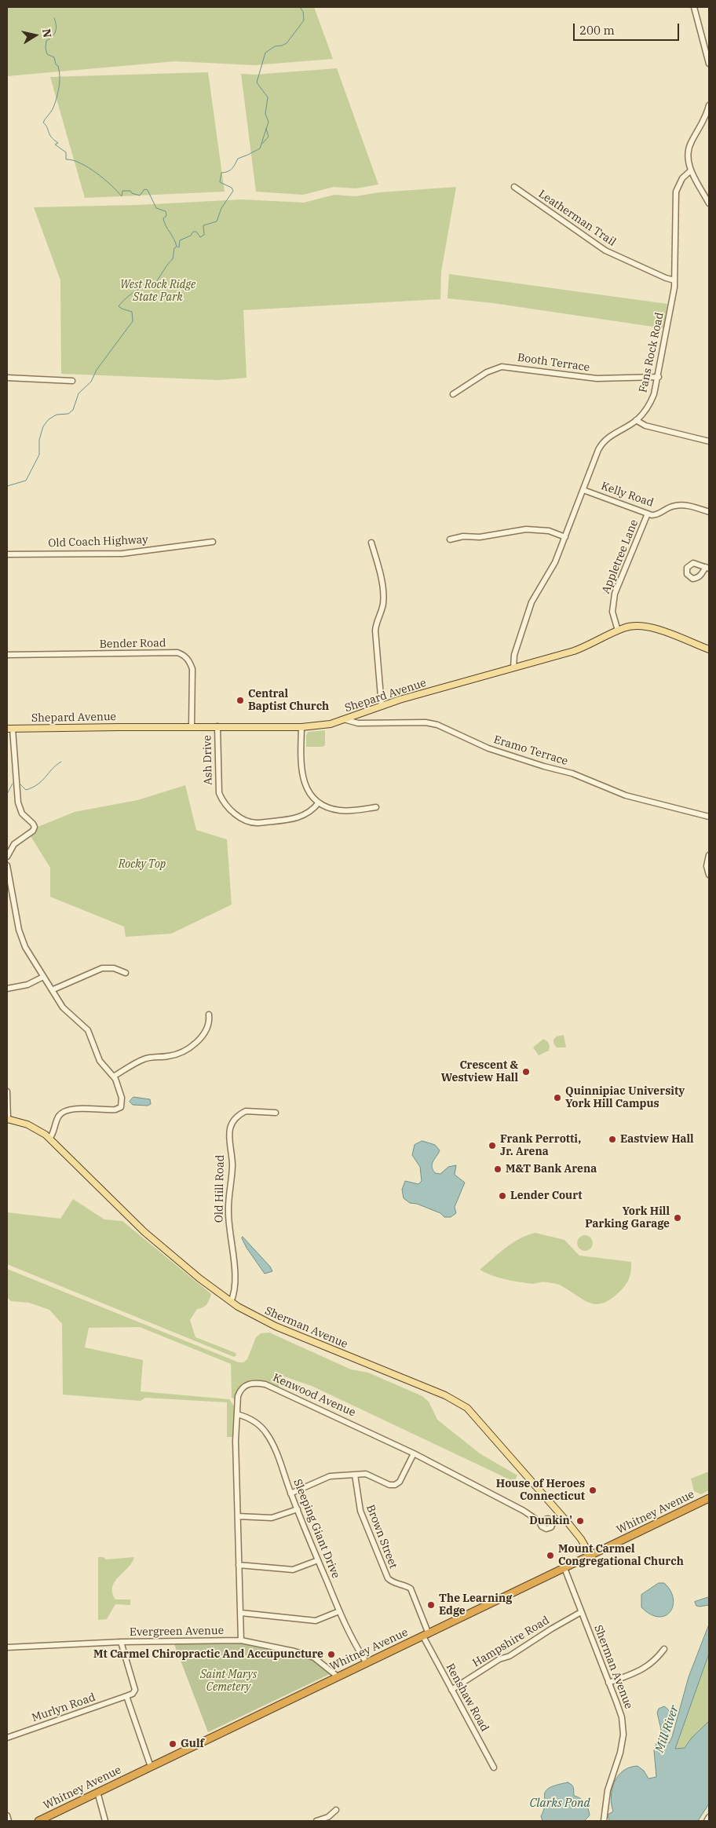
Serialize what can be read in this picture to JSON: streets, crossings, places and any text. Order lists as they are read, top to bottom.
{
  "streets": {
    "highway": ["Whitney Avenue"],
    "main road": ["Shepard Avenue", "Sherman Avenue"],
    "street": [
      "Leatherman Trail",
      "Fans Rock Road",
      "Booth Terrace",
      "Kelly Road",
      "Old Coach Highway",
      "Appletree Lane",
      "Bender Road",
      "Eramo Terrace",
      "Ash Drive",
      "Old Hill Road",
      "Kenwood Avenue",
      "Sleeping Giant Drive",
      "Brown Street",
      "Evergreen Avenue",
      "Hampshire Road",
      "Renshaw Road",
      "Murlyn Road"
    ]
  },
  "crossings": [
    ["Leatherman Trail", "Fans Rock Road"],
    ["Fans Rock Road", "Booth Terrace"],
    ["Fans Rock Road", "Kelly Road"],
    ["Fans Rock Road", "Shepard Avenue"],
    ["Kelly Road", "Appletree Lane"],
    ["Appletree Lane", "Shepard Avenue"],
    ["Bender Road", "Shepard Avenue"],
    ["Shepard Avenue", "Eramo Terrace"],
    ["Shepard Avenue", "Ash Drive"],
    ["Old Hill Road", "Sherman Avenue"],
    ["Sherman Avenue", "Whitney Avenue"],
    ["Sherman Avenue", "Hampshire Road"],
    ["Kenwood Avenue", "Sleeping Giant Drive"],
    ["Kenwood Avenue", "Evergreen Avenue"],
    ["Whitney Avenue", "Sleeping Giant Drive"],
    ["Whitney Avenue", "Brown Street"],
    ["Whitney Avenue", "Evergreen Avenue"],
    ["Whitney Avenue", "Renshaw Road"],
    ["Brown Street", "Renshaw Road"],
    ["Hampshire Road", "Renshaw Road"]
  ],
  "water": ["Mill River", "Clarks Pond"],
  "parks": ["West Rock Ridge State Park", "Rocky Top", "Saint Marys Cemetery"],
  "places": [
    "Central Baptist Church",
    "Crescent & Westview Hall",
    "Quinnipiac University York Hill Campus",
    "Eastview Hall",
    "Frank Perrotti, Jr. Arena",
    "M&T Bank Arena",
    "Lender Court",
    "York Hill Parking Garage",
    "House of Heroes Connecticut",
    "Dunkin'",
    "Mount Carmel Congregational Church",
    "The Learning Edge",
    "Mt Carmel Chiropractic And Accupuncture",
    "Gulf"
  ],
  "scale_bar": "200 m",
  "north": "right"
}
